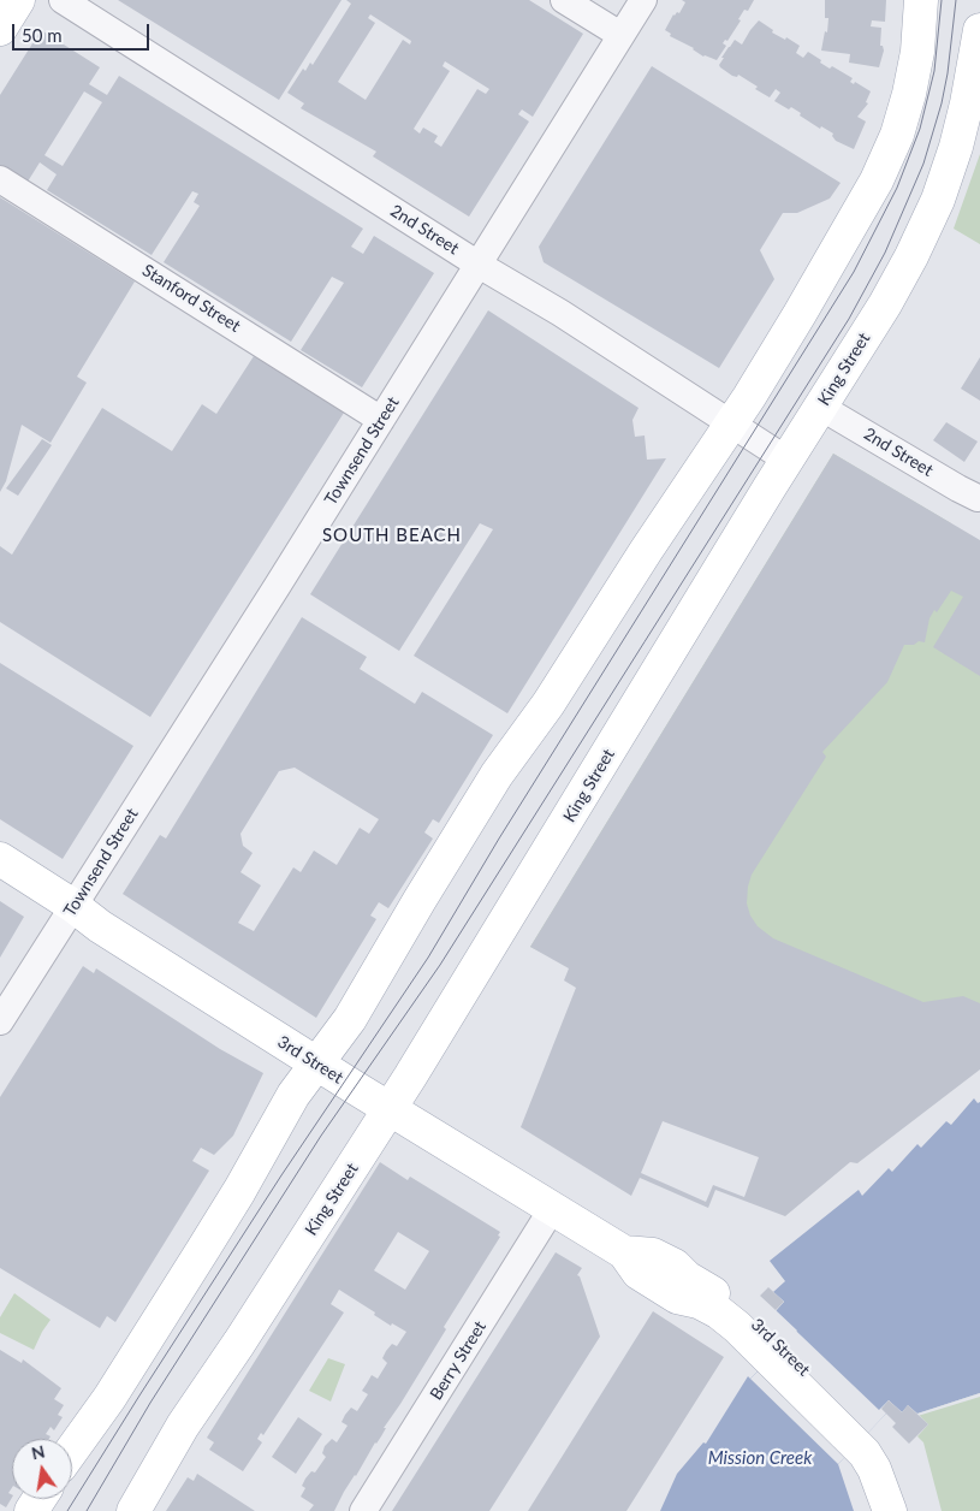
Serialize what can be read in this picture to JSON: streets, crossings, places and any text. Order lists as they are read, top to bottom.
{
  "streets": {
    "main road": ["King Street", "3rd Street"],
    "street": [
      "2nd Street",
      "Stanford Street",
      "Townsend Street",
      "Berry Street"
    ]
  },
  "crossings": [
    ["2nd Street", "King Street"],
    ["2nd Street", "Townsend Street"],
    ["Stanford Street", "Townsend Street"],
    ["King Street", "3rd Street"],
    ["Townsend Street", "3rd Street"],
    ["3rd Street", "Berry Street"]
  ],
  "districts": ["SOUTH BEACH"],
  "water": ["Mission Creek"],
  "scale_bar": "50 m",
  "north": "top"
}
